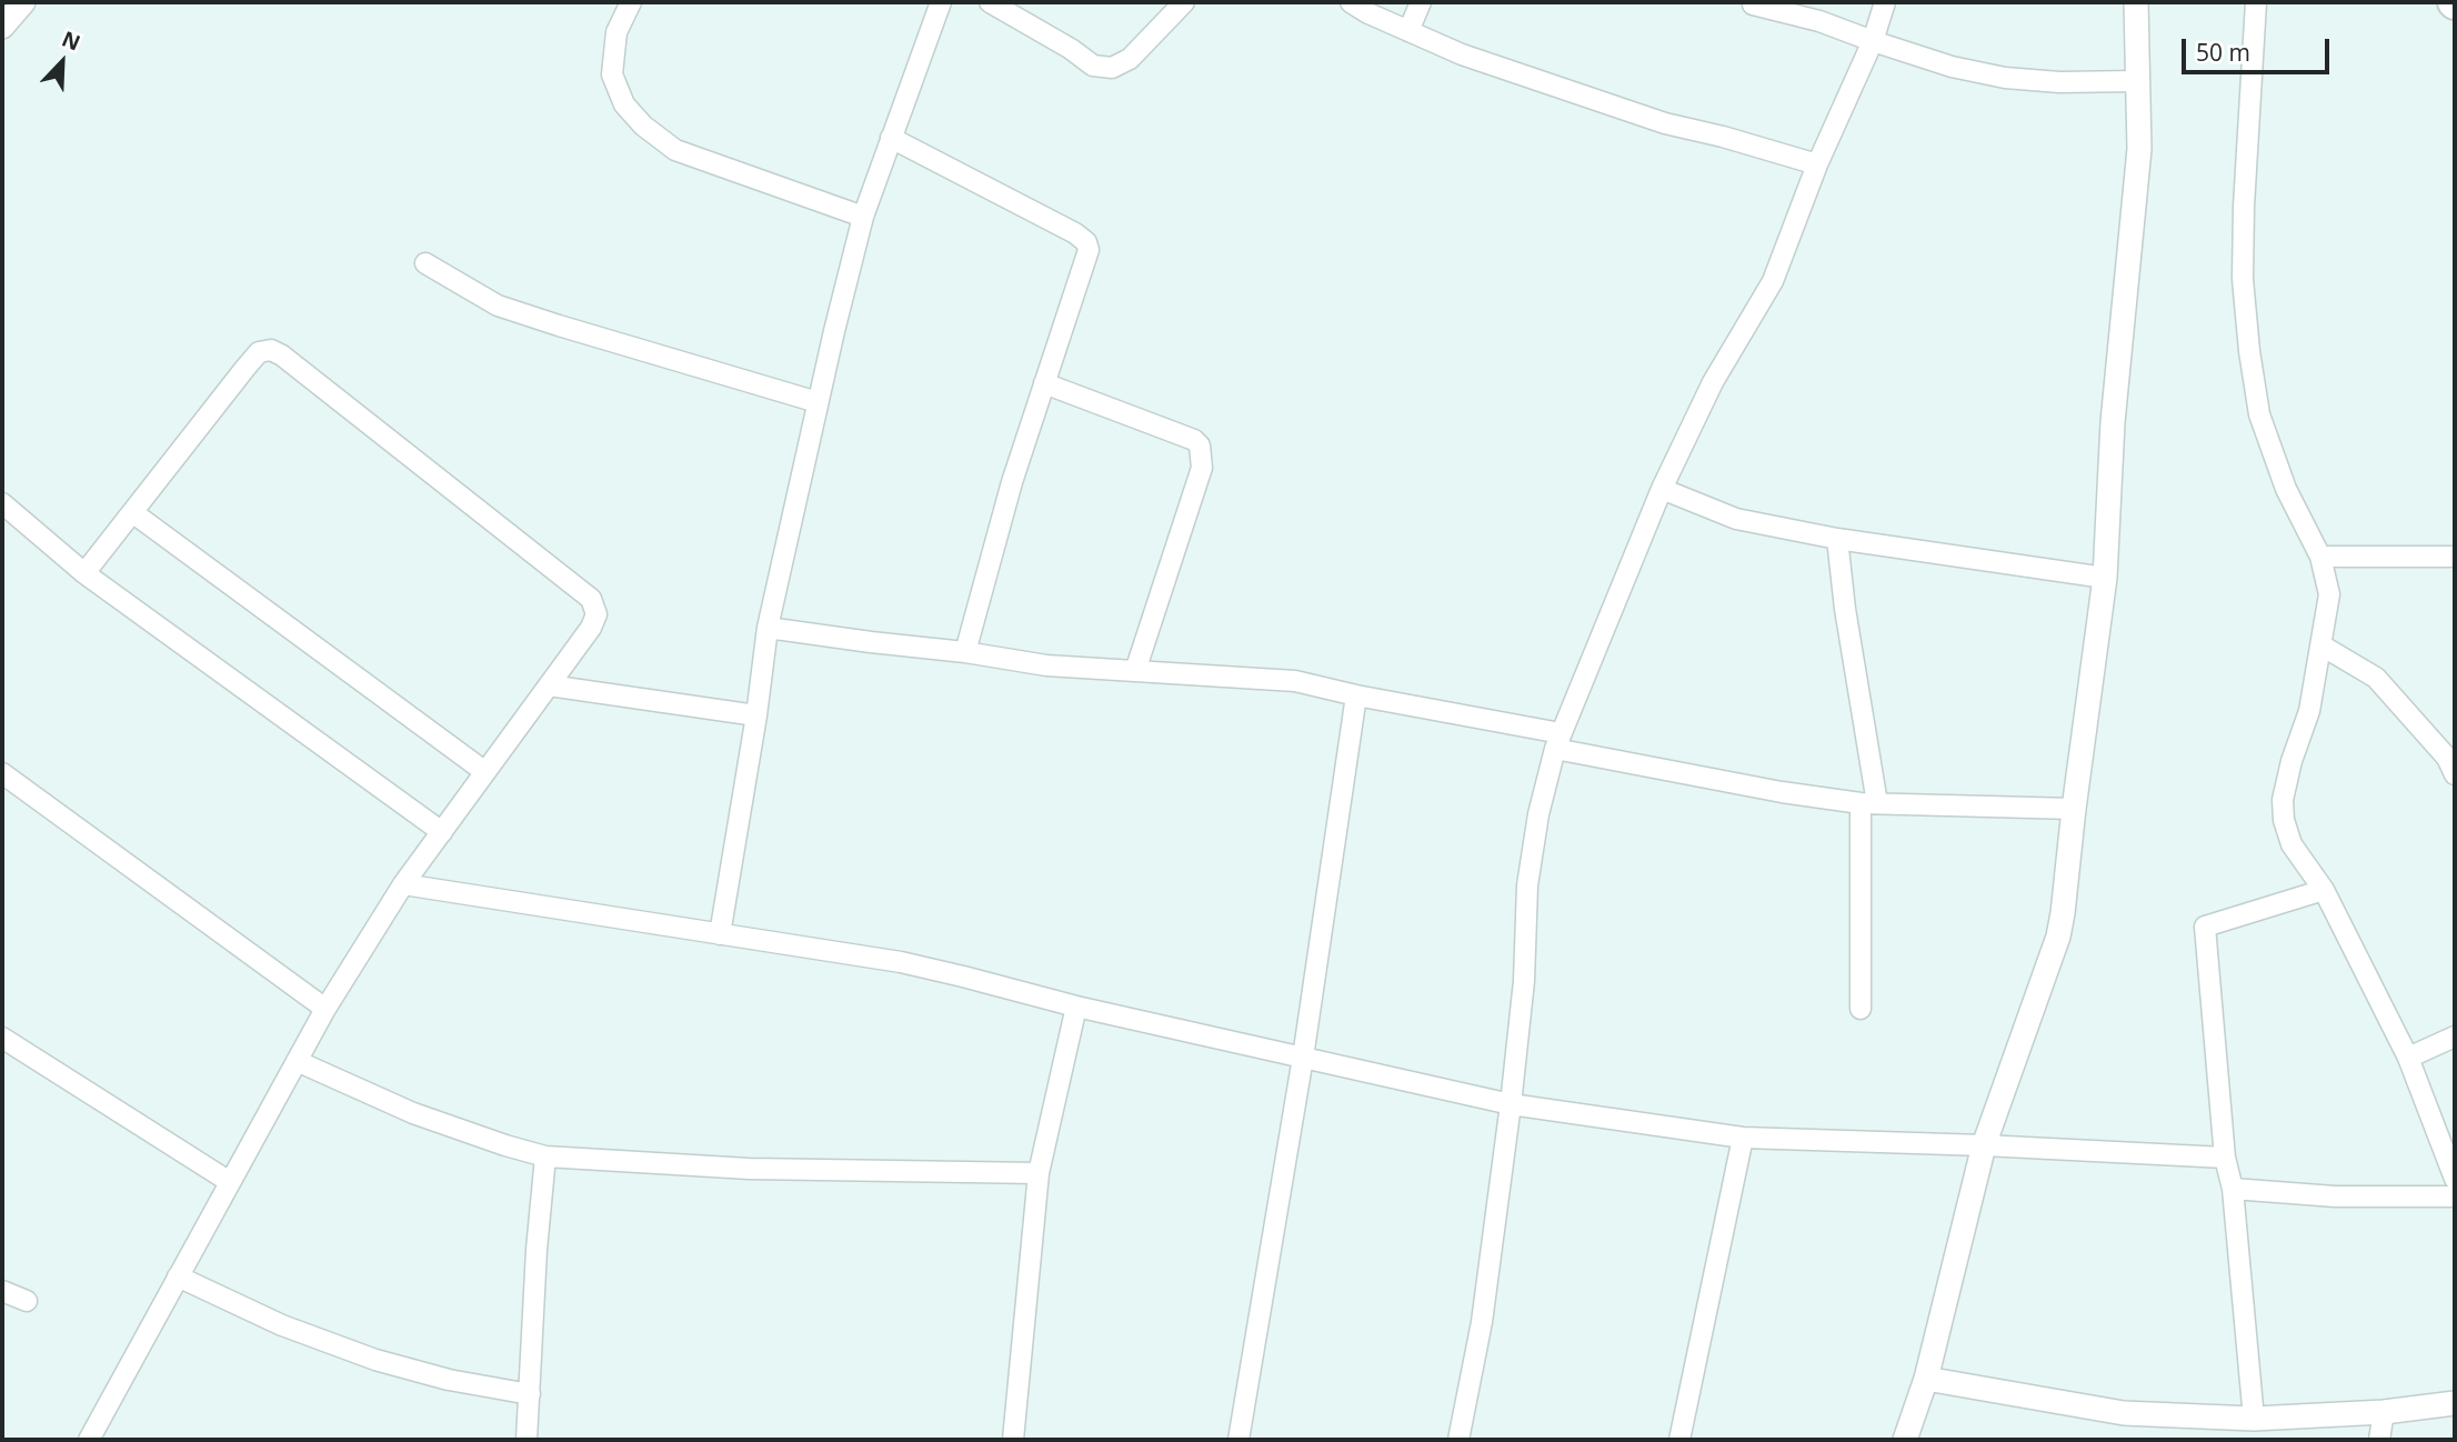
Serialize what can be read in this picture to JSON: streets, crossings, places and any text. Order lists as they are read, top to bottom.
{
  "scale_bar": "50 m",
  "north": "top right"
}
